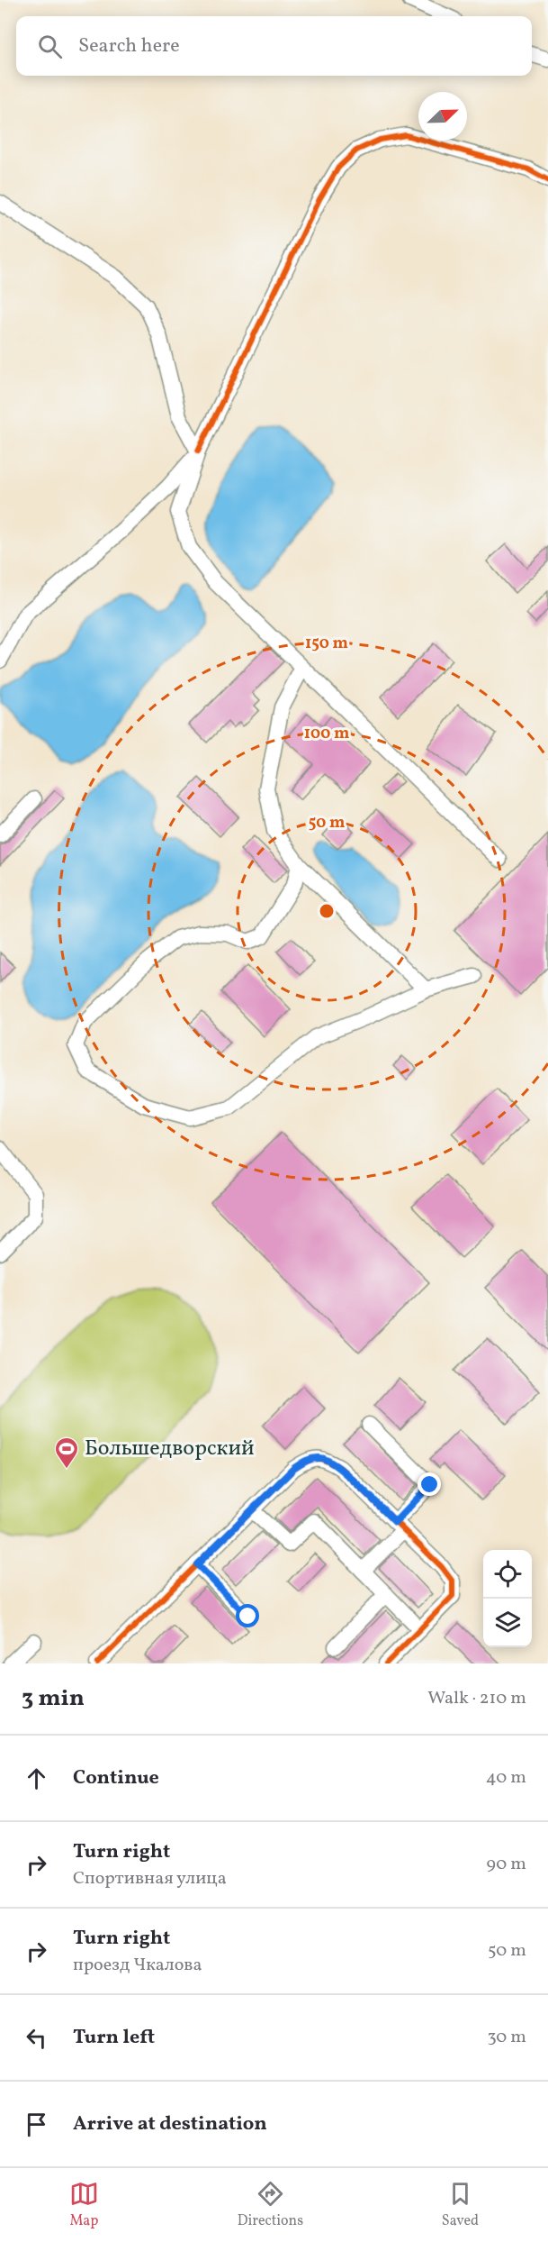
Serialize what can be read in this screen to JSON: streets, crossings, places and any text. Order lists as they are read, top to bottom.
{
  "places": {
    "sports": ["Большедворский"]
  },
  "north": "top right",
  "page": {
    "search": "Search here",
    "heading": ["3 min", "Walk · 210 m"],
    "list": [
      ["Continue", "40 m"],
      ["Turn right", "Спортивная улица", "90 m"],
      ["Turn right", "проезд Чкалова", "50 m"],
      ["Turn left", "30 m"],
      "Arrive at destination"
    ],
    "nav": ["Map", "Directions", "Saved"]
  },
  "rings": ["150 m", "100 m", "50 m"]
}
